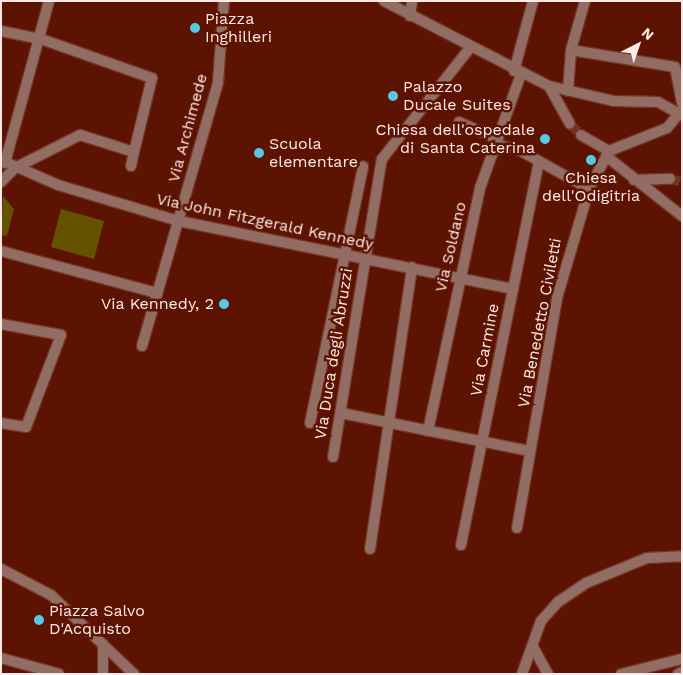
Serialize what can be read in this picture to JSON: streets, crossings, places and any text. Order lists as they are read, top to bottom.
{
  "streets": {
    "street": [
      "Via Archimede",
      "Via John Fitzgerald Kennedy",
      "Via Soldano",
      "Via Benedetto Civiletti",
      "Via Carmine",
      "Via Duca degli Abruzzi"
    ]
  },
  "crossings": [
    ["Via Archimede", "Via John Fitzgerald Kennedy"],
    ["Via John Fitzgerald Kennedy", "Via Soldano"],
    ["Via John Fitzgerald Kennedy", "Via Carmine"],
    ["Via John Fitzgerald Kennedy", "Via Duca degli Abruzzi"]
  ],
  "places": [
    "Piazza Inghilleri",
    "Palazzo Ducale Suites",
    "Chiesa dell'ospedale di Santa Caterina",
    "Scuola elementare",
    "Chiesa dell'Odigitria",
    "Via Kennedy, 2",
    "Piazza Salvo D'Acquisto"
  ],
  "north": "top right"
}
